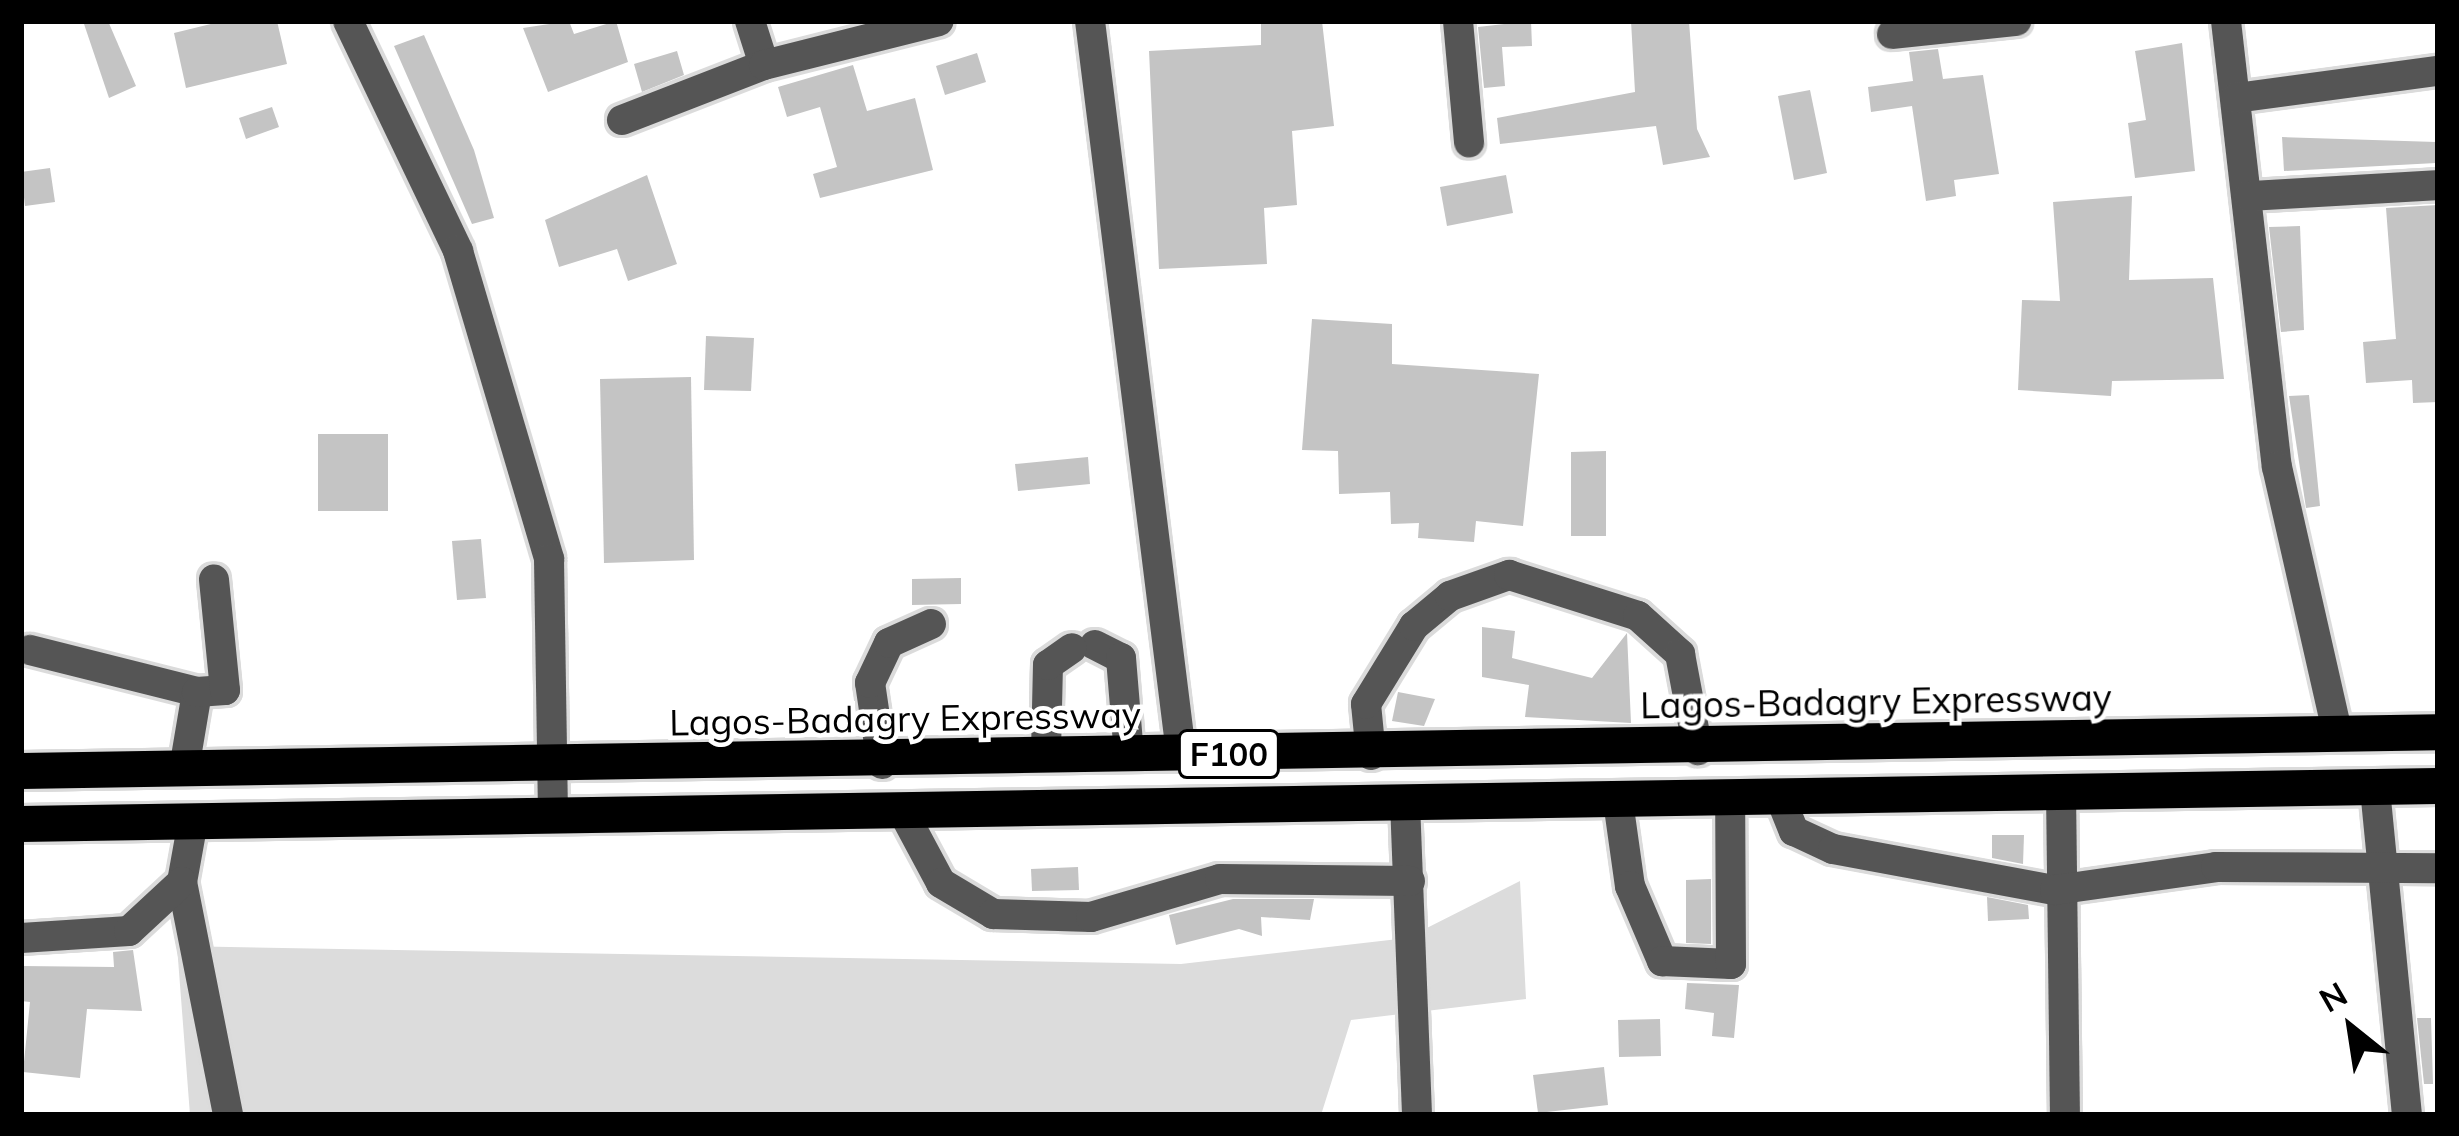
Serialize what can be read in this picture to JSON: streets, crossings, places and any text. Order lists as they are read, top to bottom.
{
  "streets": {
    "highway": ["Lagos-Badagry Expressway", "F100"]
  },
  "north": "top left"
}
